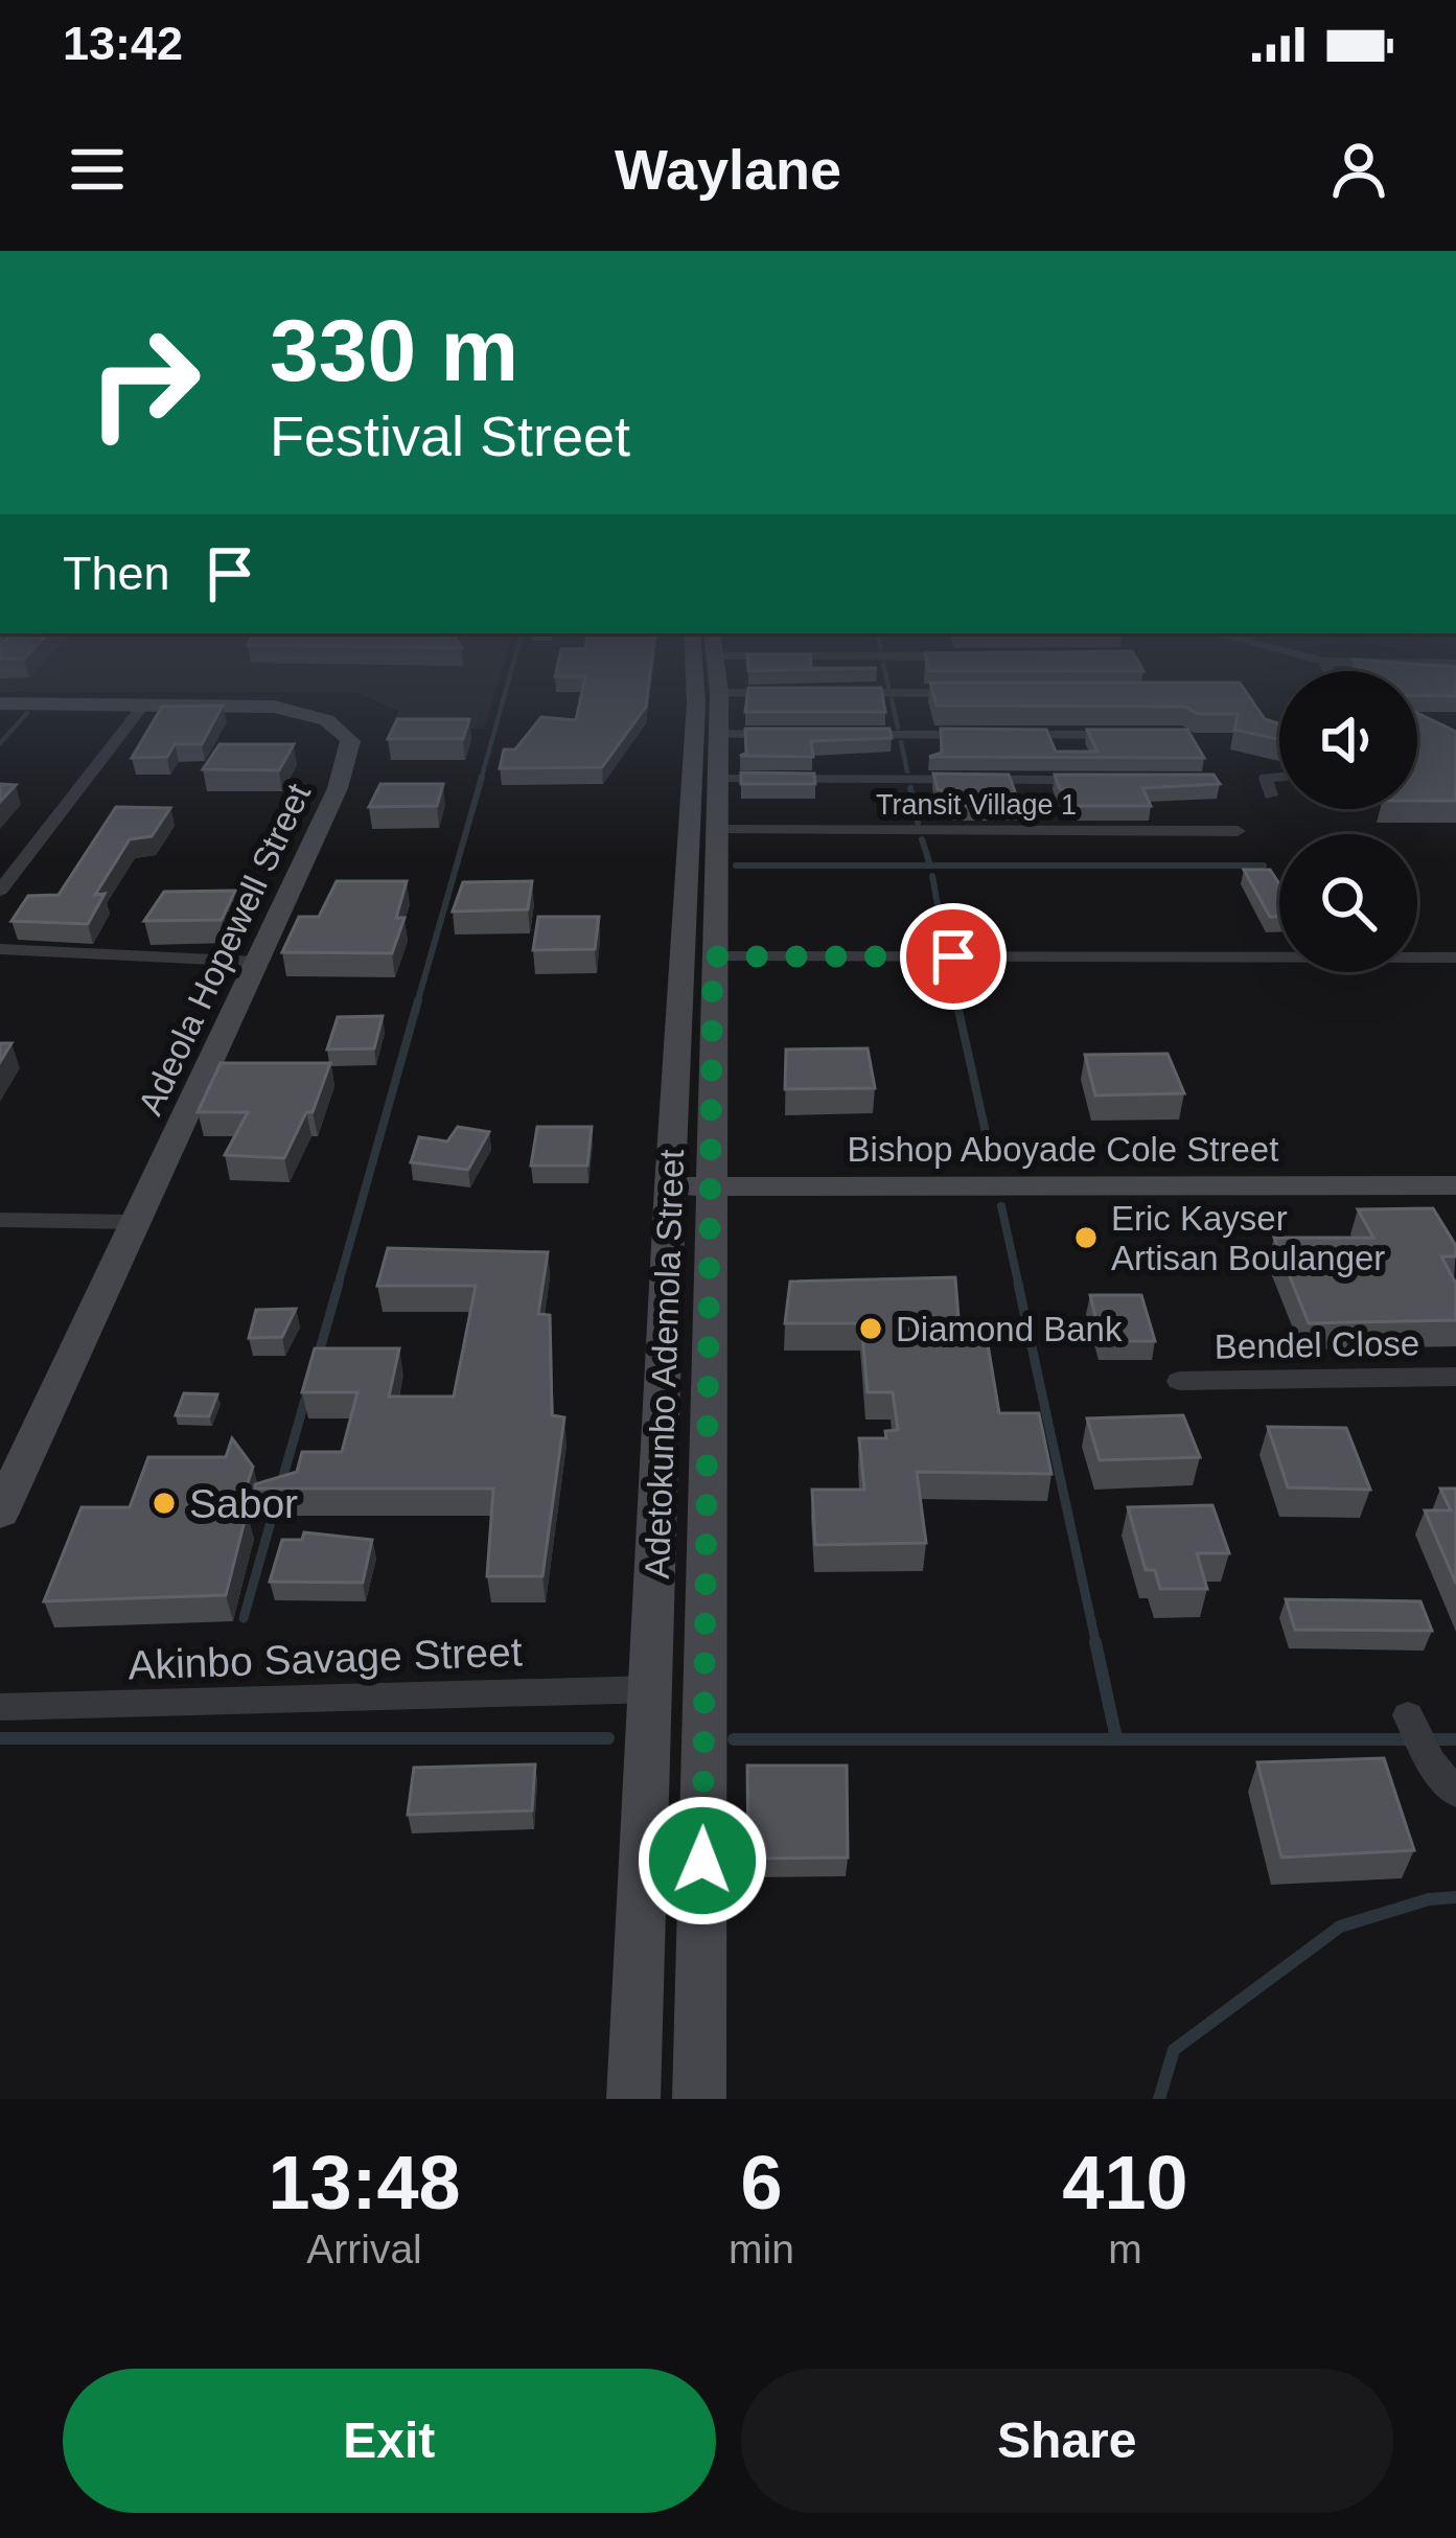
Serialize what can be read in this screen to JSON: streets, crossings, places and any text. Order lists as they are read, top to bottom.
{
  "streets": {
    "main road": ["Adeola Hopewell Street", "Bishop Aboyade Cole Street", "Adetokunbo Ademola Street"],
    "street": ["Transit Village 1", "Bendel Close", "Akinbo Savage Street"]
  },
  "crossings": [
    ["Transit Village 1", "Adetokunbo Ademola Street"],
    ["Bishop Aboyade Cole Street", "Adetokunbo Ademola Street"],
    ["Adetokunbo Ademola Street", "Akinbo Savage Street"]
  ],
  "places": ["Eric Kayser Artisan Boulanger", "Diamond Bank", "Sabor"],
  "page": {
    "status": "13:42",
    "header": "Waylane",
    "turn": ["330 m", "Festival Street"],
    "then": "Then",
    "eta": [
      "13:48",
      "Arrival",
      "6",
      "min",
      "410",
      "m"
    ],
    "buttons": ["Exit", "Share"]
  }
}
